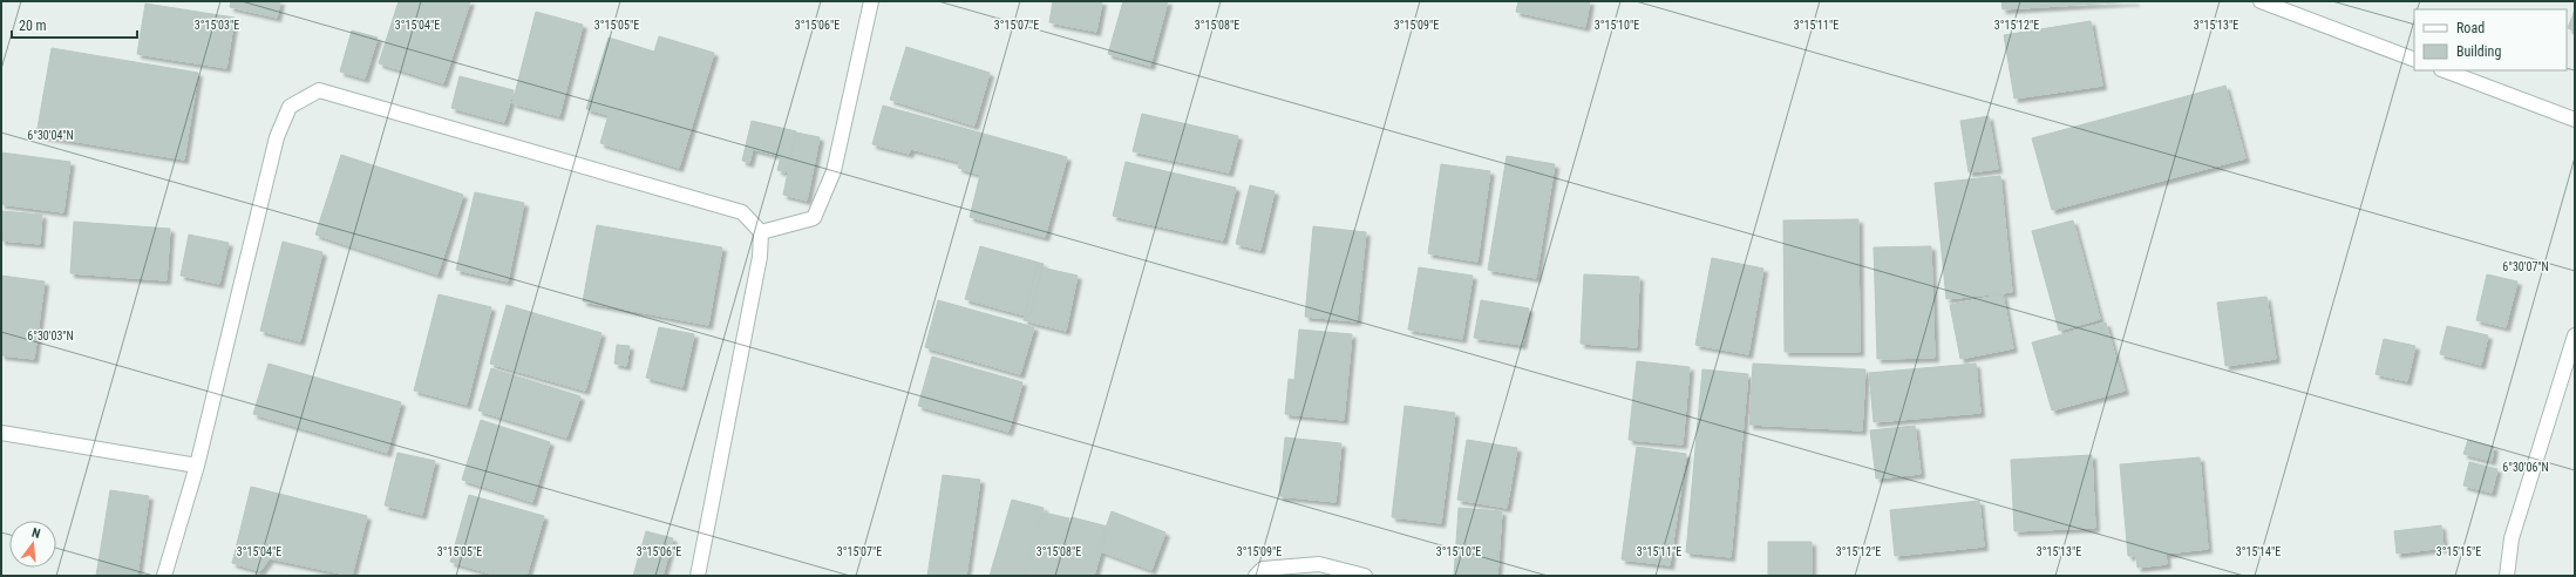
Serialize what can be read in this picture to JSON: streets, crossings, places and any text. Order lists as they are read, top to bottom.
{
  "legend": ["Road", "Building"],
  "scale_bar": "20 m",
  "north": "top",
  "coordinates": [
    "3°15'03\"E",
    "3°15'04\"E",
    "3°15'05\"E",
    "3°15'06\"E",
    "3°15'07\"E",
    "3°15'08\"E",
    "3°15'09\"E",
    "3°15'10\"E",
    "3°15'11\"E",
    "3°15'12\"E",
    "3°15'13\"E",
    "6°30'04\"N",
    "6°30'07\"N",
    "6°30'03\"N",
    "6°30'06\"N",
    "3°15'14\"E",
    "3°15'15\"E"
  ]
}
